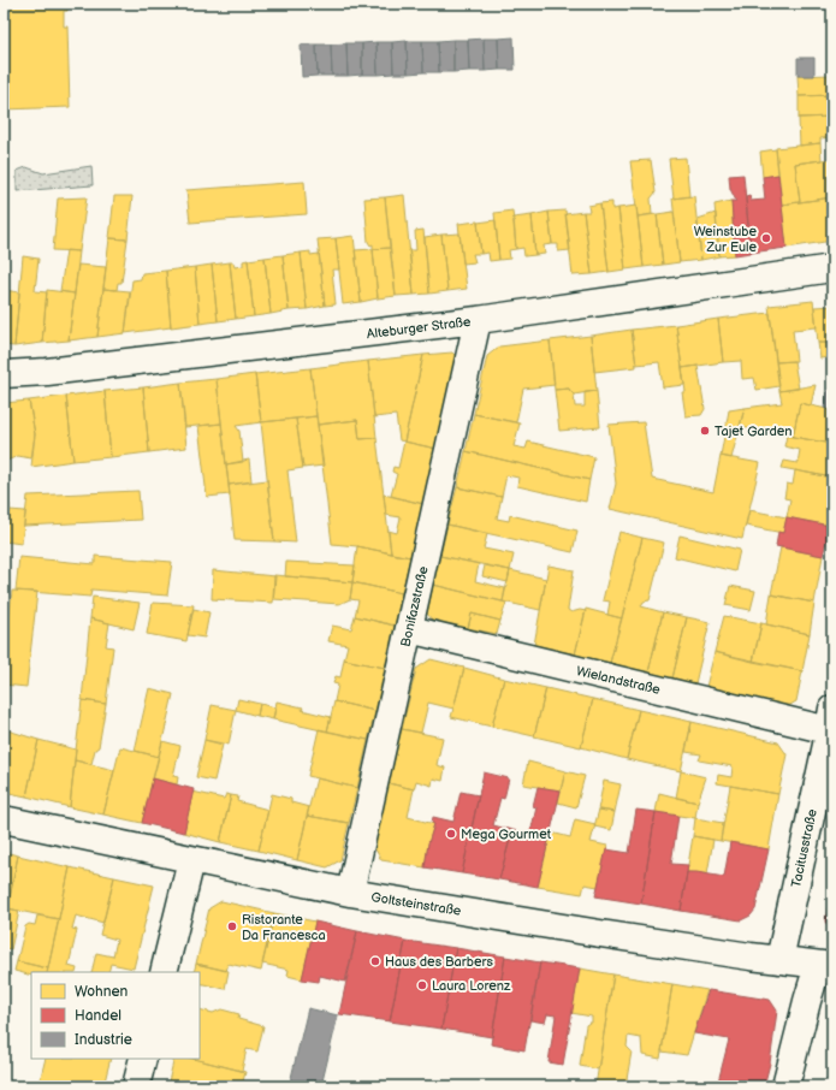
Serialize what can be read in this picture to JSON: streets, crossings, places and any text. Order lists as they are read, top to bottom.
{
  "streets": {
    "street": [
      "Alteburger Straße",
      "Bonifazstraße",
      "Wielandstraße",
      "Tacitusstraße",
      "Goltsteinstraße"
    ]
  },
  "crossings": [
    ["Alteburger Straße", "Bonifazstraße"],
    ["Bonifazstraße", "Wielandstraße"],
    ["Bonifazstraße", "Goltsteinstraße"],
    ["Wielandstraße", "Tacitusstraße"],
    ["Tacitusstraße", "Goltsteinstraße"]
  ],
  "places": [
    "Weinstube Zur Eule",
    "Tajet Garden",
    "Mega Gourmet",
    "Ristorante Da Francesca",
    "Haus des Barbers",
    "Laura Lorenz"
  ],
  "legend": ["Wohnen", "Handel", "Industrie"]
}
